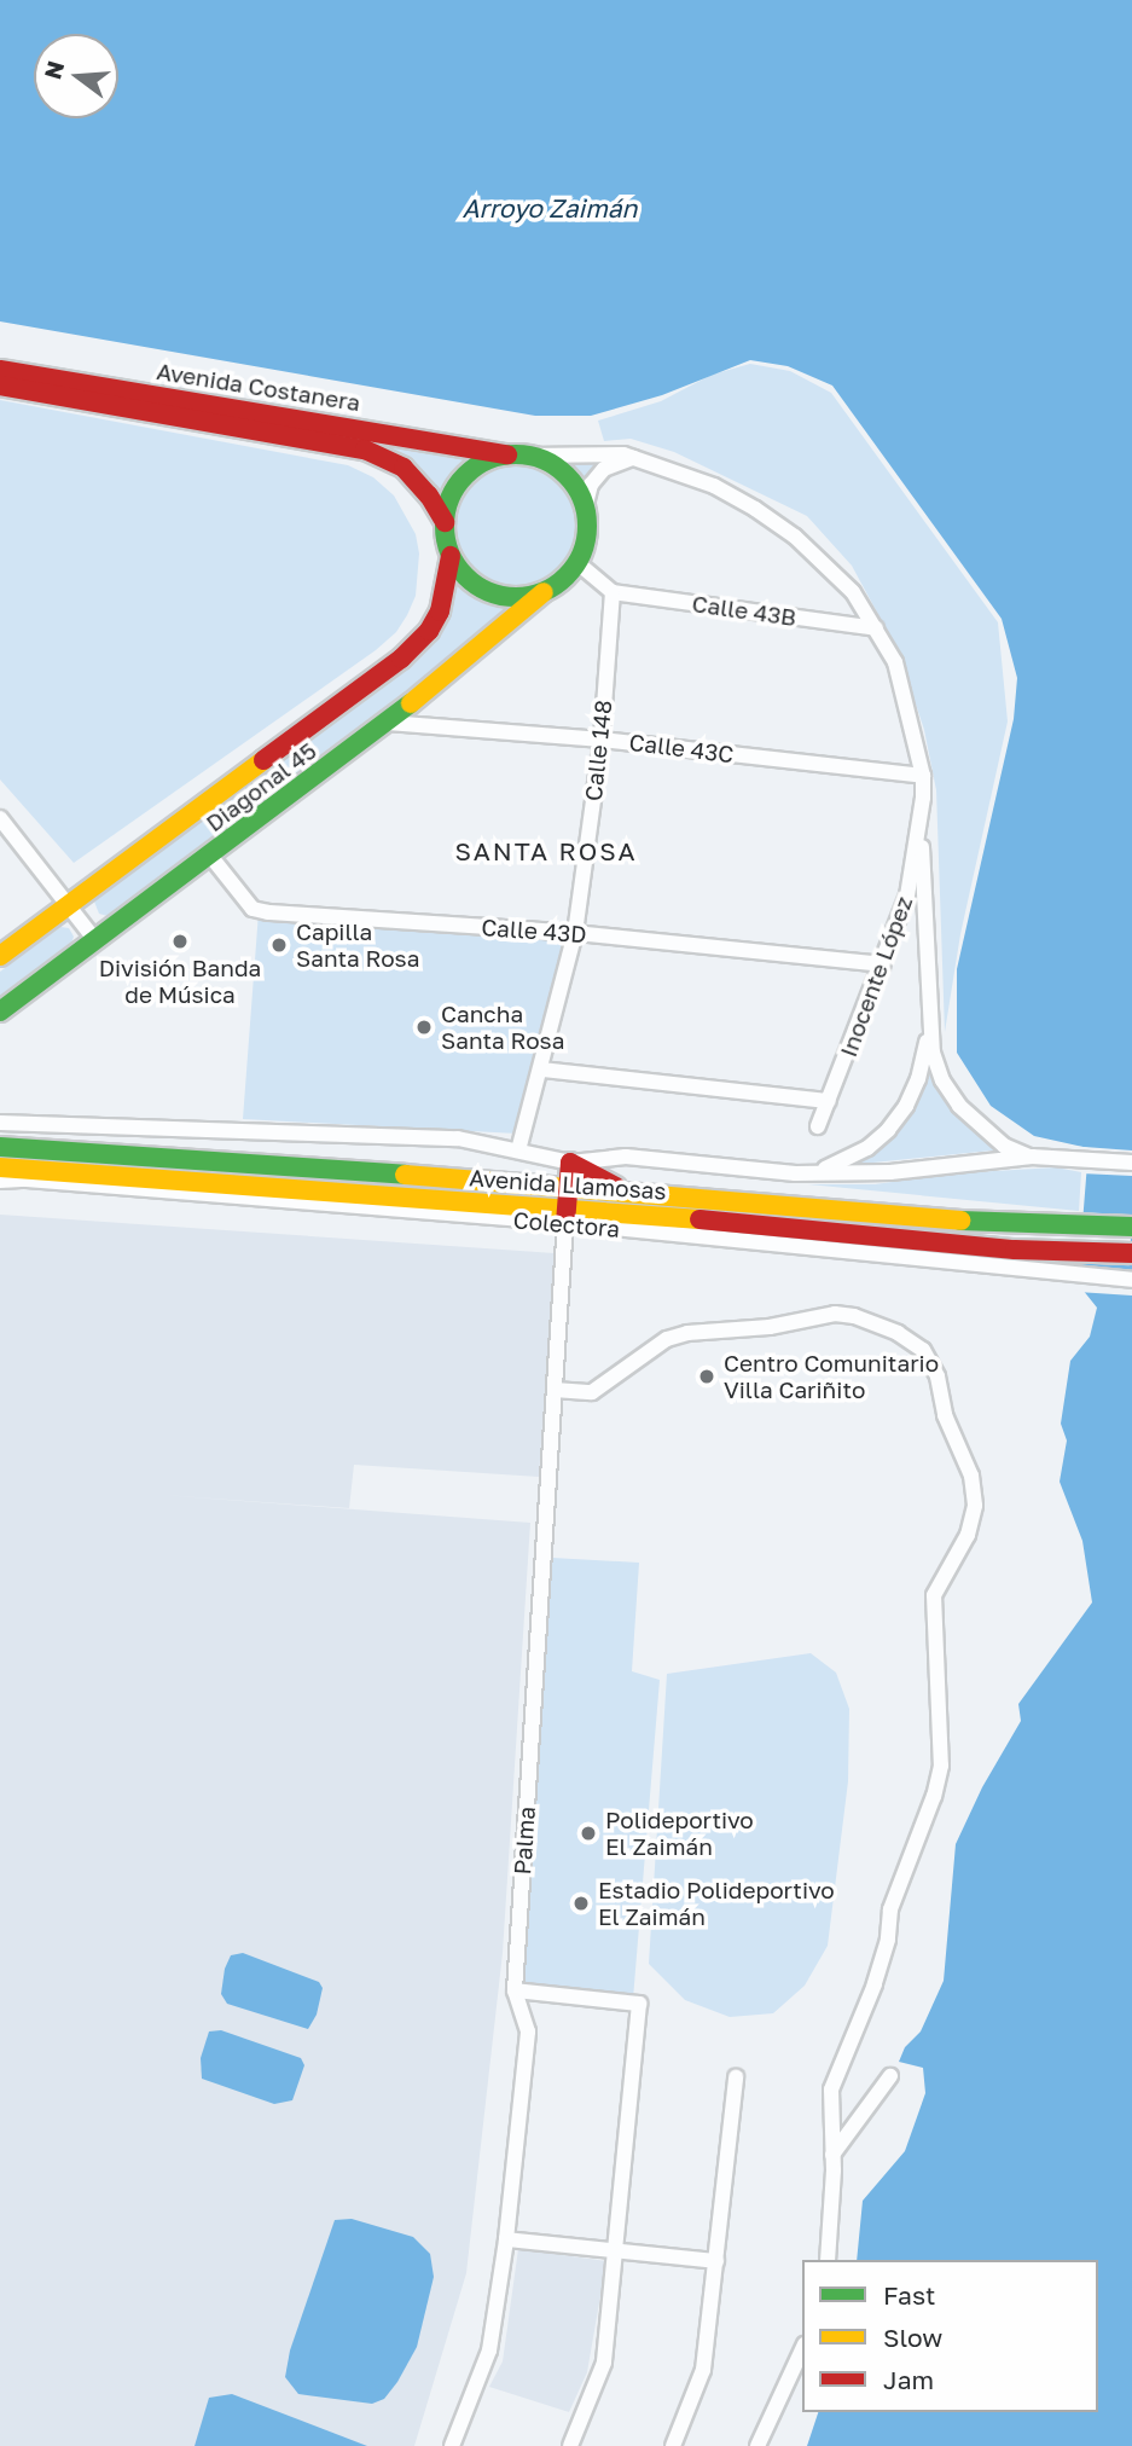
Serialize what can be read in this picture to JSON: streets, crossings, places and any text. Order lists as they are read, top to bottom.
{
  "streets": {
    "main road": ["Avenida Costanera", "Diagonal 45", "Avenida Llamosas"],
    "street": [
      "Calle 43B",
      "Calle 43C",
      "Calle 148",
      "Calle 43D",
      "Inocente López",
      "Colectora",
      "Palma"
    ]
  },
  "crossings": [
    ["Avenida Costanera", "Diagonal 45"],
    ["Avenida Costanera", "Inocente López"],
    ["Calle 43B", "Calle 148"],
    ["Calle 43B", "Inocente López"],
    ["Calle 43C", "Calle 148"],
    ["Calle 43C", "Diagonal 45"],
    ["Calle 43C", "Inocente López"],
    ["Calle 148", "Calle 43D"],
    ["Diagonal 45", "Calle 43D"],
    ["Diagonal 45", "Inocente López"],
    ["Calle 43D", "Inocente López"],
    ["Avenida Llamosas", "Colectora"],
    ["Avenida Llamosas", "Palma"],
    ["Colectora", "Palma"]
  ],
  "districts": ["SANTA ROSA"],
  "water": ["Arroyo Zaimán"],
  "places": [
    "División Banda de Música",
    "Capilla Santa Rosa",
    "Cancha Santa Rosa",
    "Centro Comunitario Villa Cariñito",
    "Polideportivo El Zaimán",
    "Estadio Polideportivo El Zaimán"
  ],
  "legend": ["Fast", "Slow", "Jam"],
  "north": "left"
}
